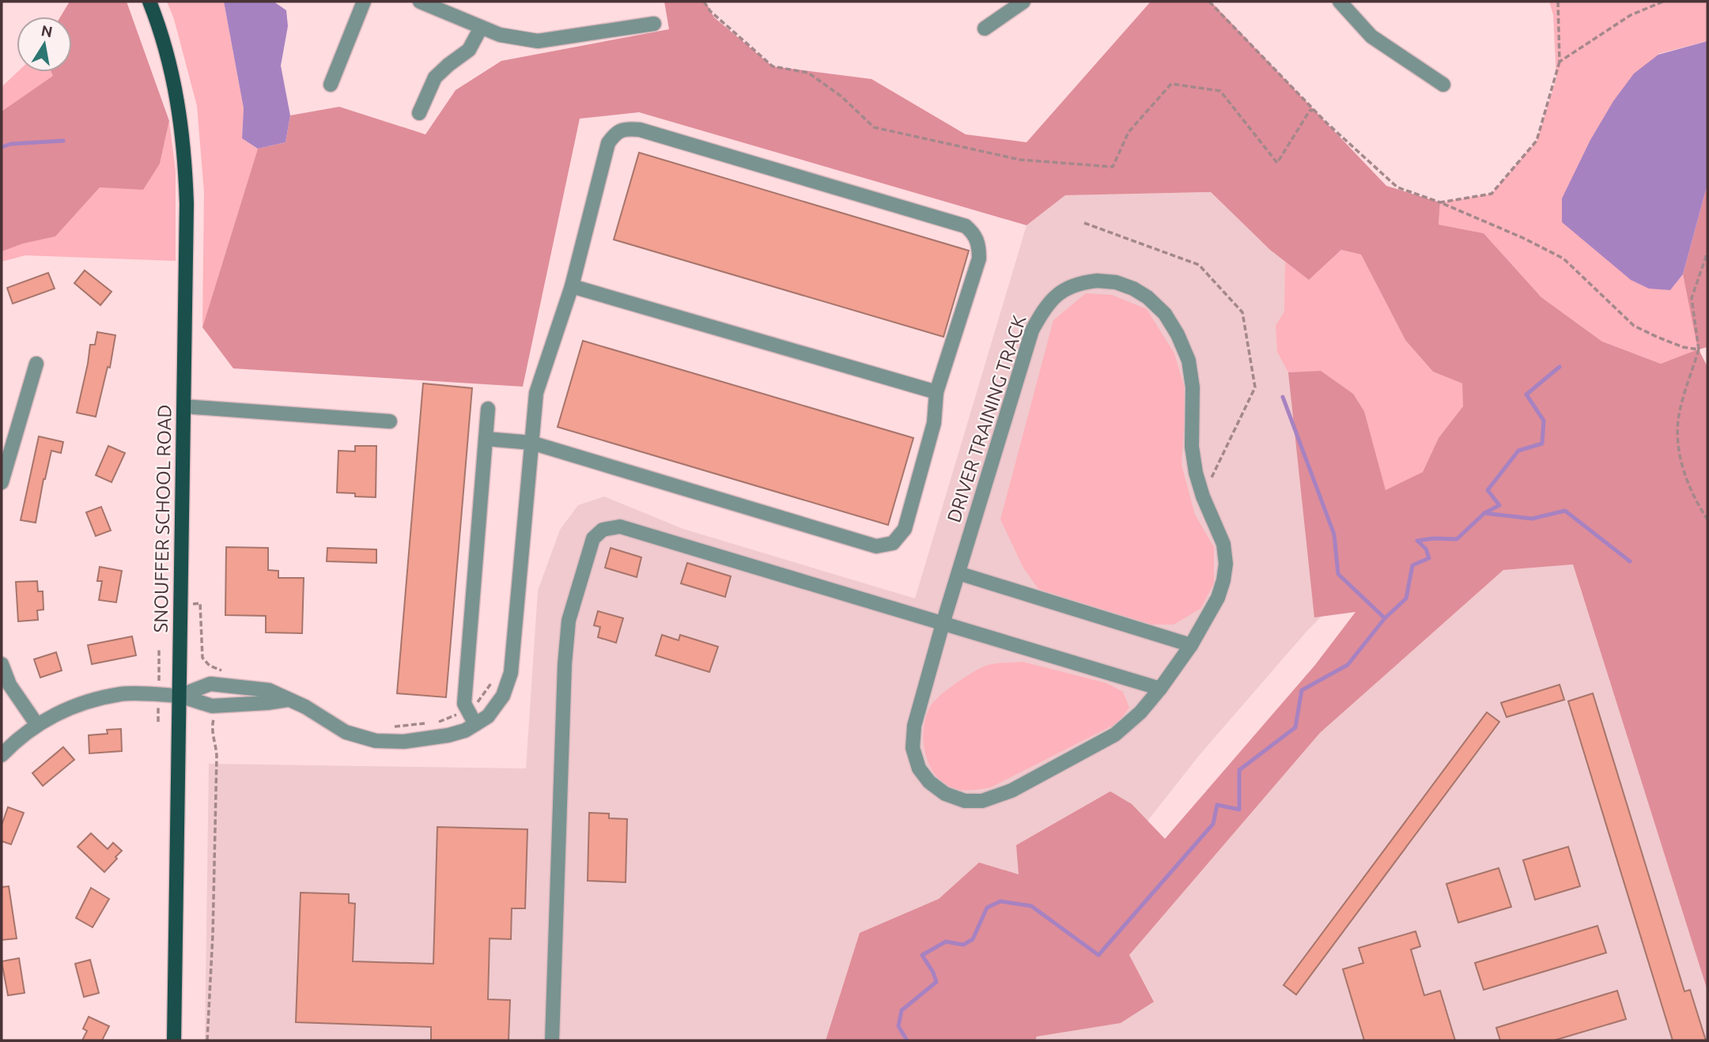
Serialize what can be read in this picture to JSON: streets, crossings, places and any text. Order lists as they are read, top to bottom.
{
  "streets": {
    "main road": ["SNOUFFER SCHOOL ROAD"],
    "street": ["DRIVER TRAINING TRACK"]
  },
  "north": "top"
}
